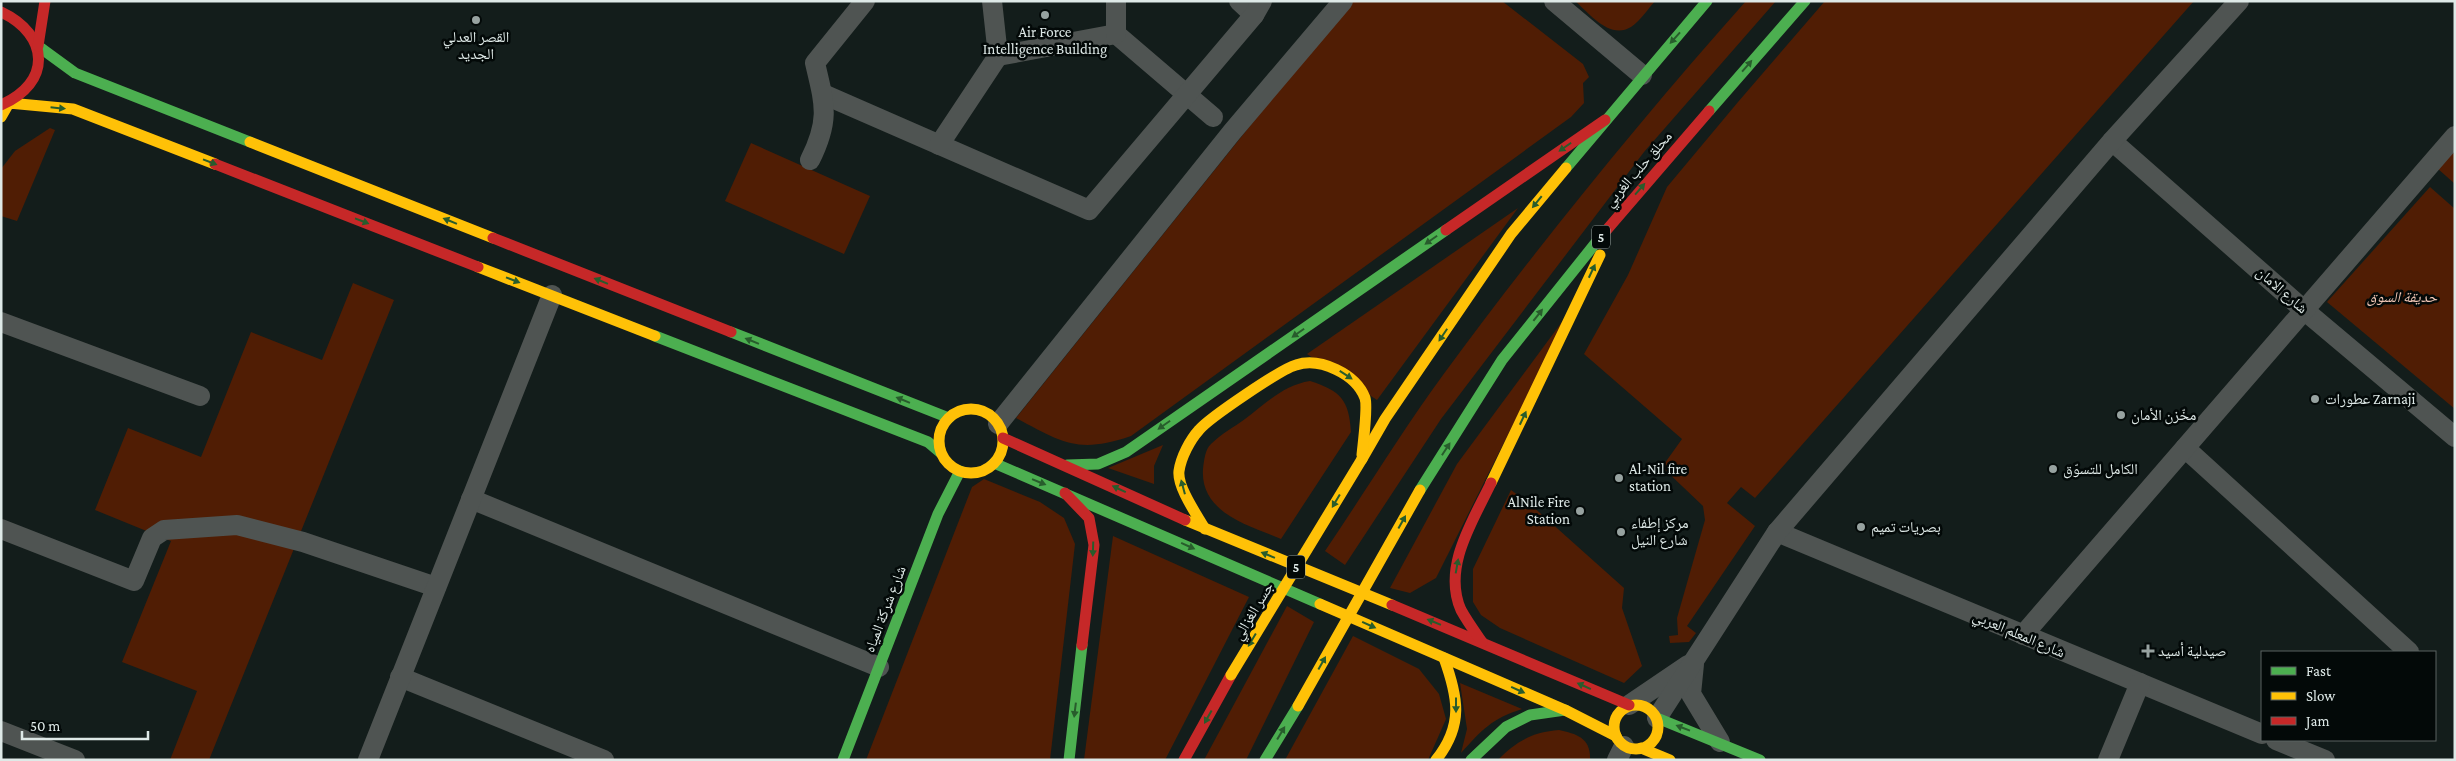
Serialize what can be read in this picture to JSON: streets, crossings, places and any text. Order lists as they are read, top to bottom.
{
  "streets": {
    "main road": [
      "محلق حلب الغربي",
      "5",
      "شارع شركة المياه",
      "جسر الغزالي"
    ],
    "street": ["شارع الامان", "شارع المعلم العربي"]
  },
  "crossings": [
    ["5", "جسر الغزالي"]
  ],
  "one_way": ["جسر الغزالي"],
  "parks": ["حديقة السوق"],
  "places": {
    "other": [
      "Air Force Intelligence Building",
      "القصر العدلي الجديد",
      "عطورات Zarnaji",
      "مخّزن الأمان",
      "الكامل للتسوّق",
      "Al-Nil fire station",
      "AlNile Fire Station",
      "بصريات تميم",
      "مركز إطفاء شارع النيل"
    ],
    "health": ["صيدلية أسيد"]
  },
  "legend": ["Fast", "Slow", "Jam"],
  "scale_bar": "50 m"
}
